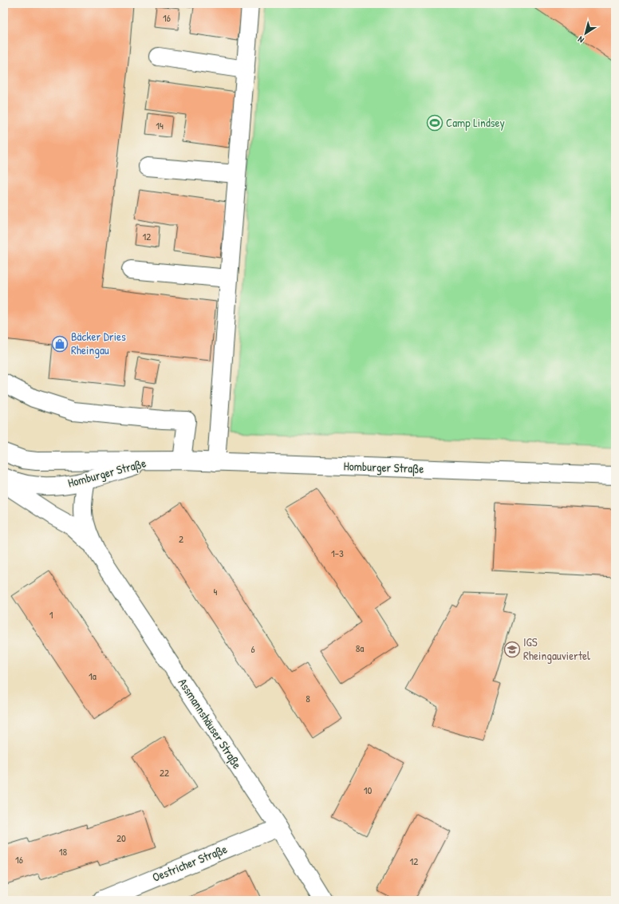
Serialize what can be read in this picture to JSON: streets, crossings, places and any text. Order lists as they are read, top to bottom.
{
  "streets": {
    "street": ["Homburger Straße", "Assmannshäuser Straße", "Oestricher Straße"]
  },
  "crossings": [
    ["Homburger Straße", "Assmannshäuser Straße"],
    ["Assmannshäuser Straße", "Oestricher Straße"]
  ],
  "places": {
    "sports": ["Camp Lindsey"],
    "shop": ["Bäcker Dries Rheingau"],
    "school or university": ["IGS Rheingauviertel"]
  },
  "house_numbers": [
    "16",
    "14",
    "12",
    "2",
    "1-3",
    "4",
    "1",
    "8a",
    "6",
    "1a",
    "8",
    "22",
    "10",
    "20",
    "18",
    "16",
    "12"
  ],
  "north": "bottom left"
}
